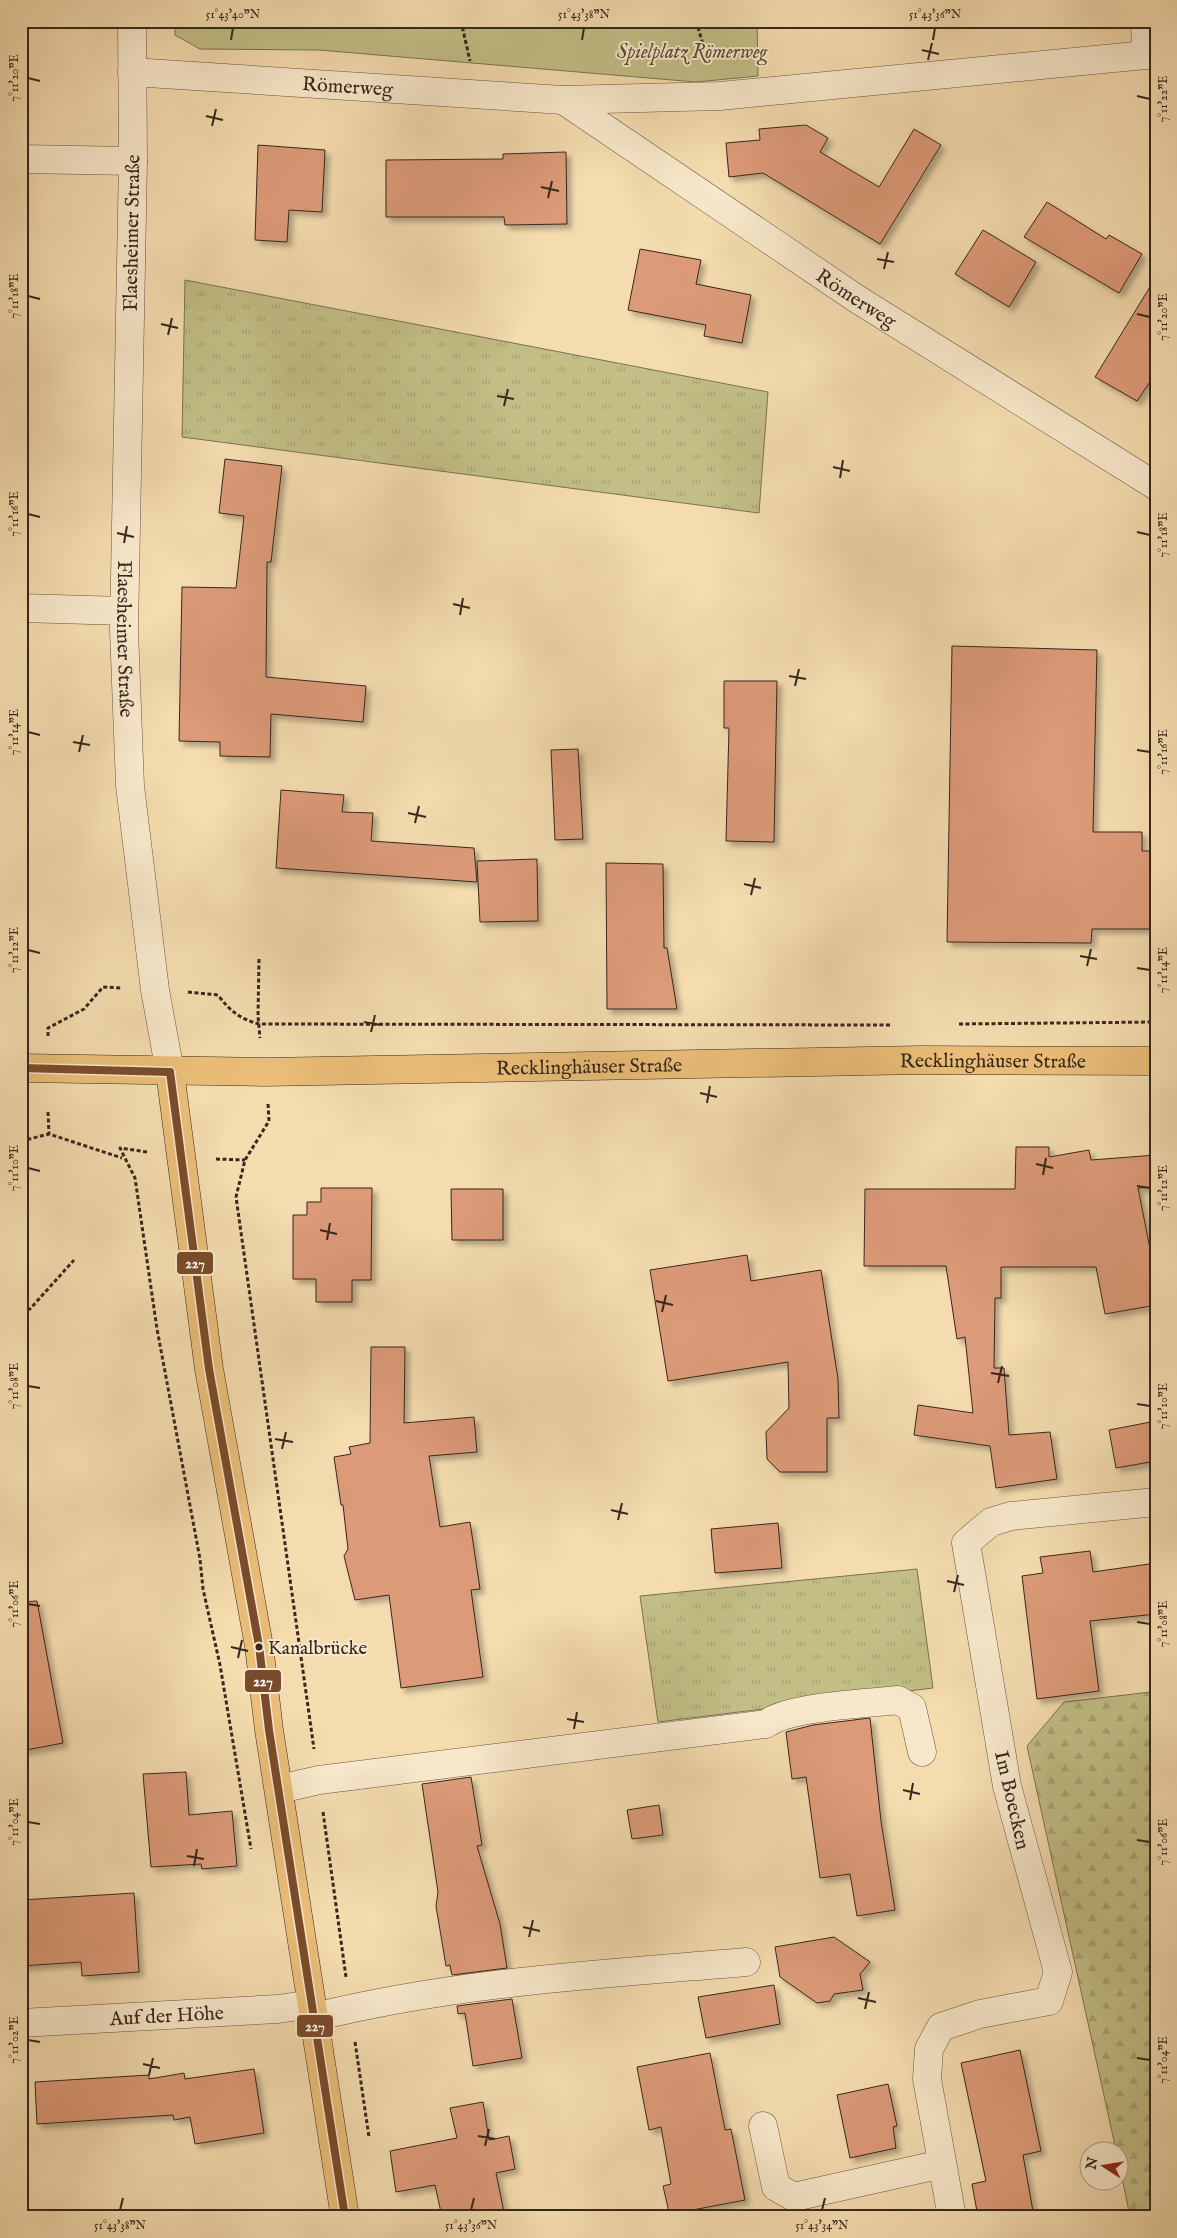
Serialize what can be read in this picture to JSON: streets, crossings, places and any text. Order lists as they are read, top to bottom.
{
  "streets": {
    "main road": ["Recklinghäuser Straße"],
    "street": [
      "Römerweg",
      "Flaesheimer Straße",
      "Im Boecken",
      "Auf der Höhe"
    ]
  },
  "crossings": [
    ["Römerweg", "Flaesheimer Straße"],
    ["Flaesheimer Straße", "Recklinghäuser Straße"]
  ],
  "parks": ["Spielplatz Römerweg"],
  "places": ["Kanalbrücke"],
  "lines": ["transit line 227"],
  "north": "left",
  "coordinates": [
    "51°43'40\"N",
    "51°43'38\"N",
    "51°43'36\"N",
    "7°11'20\"E",
    "7°11'22\"E",
    "7°11'18\"E",
    "7°11'16\"E",
    "7°11'14\"E",
    "7°11'12\"E",
    "7°11'10\"E",
    "7°11'08\"E",
    "7°11'06\"E",
    "7°11'04\"E",
    "7°11'02\"E",
    "51°43'34\"N"
  ]
}
